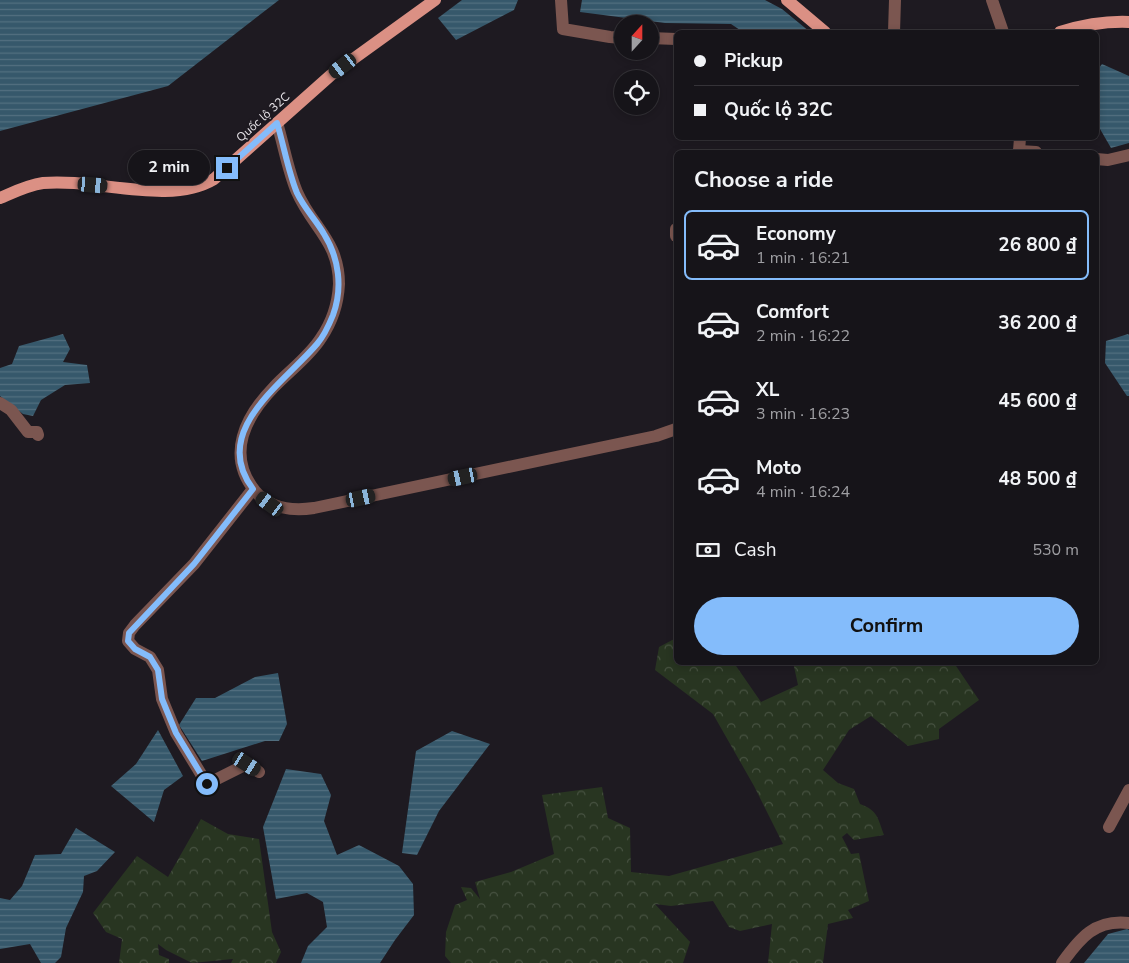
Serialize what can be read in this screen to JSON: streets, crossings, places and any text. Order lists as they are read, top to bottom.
{
  "streets": {
    "main road": ["Quốc lộ 32C"]
  },
  "north": "top",
  "page": {
    "banner": ["Pickup", "Quốc lộ 32C"],
    "bubble": "2 min",
    "heading": "Choose a ride",
    "list": [
      {
        "name": "Economy",
        "note": "1 min · 16:21",
        "value": "26 800 ₫"
      },
      {
        "name": "Comfort",
        "note": "2 min · 16:22",
        "value": "36 200 ₫"
      },
      {
        "name": "XL",
        "note": "3 min · 16:23",
        "value": "45 600 ₫"
      },
      {
        "name": "Moto",
        "note": "4 min · 16:24",
        "value": "48 500 ₫"
      }
    ],
    "pay": ["Cash", "530 m"],
    "buttons": "Confirm"
  }
}
